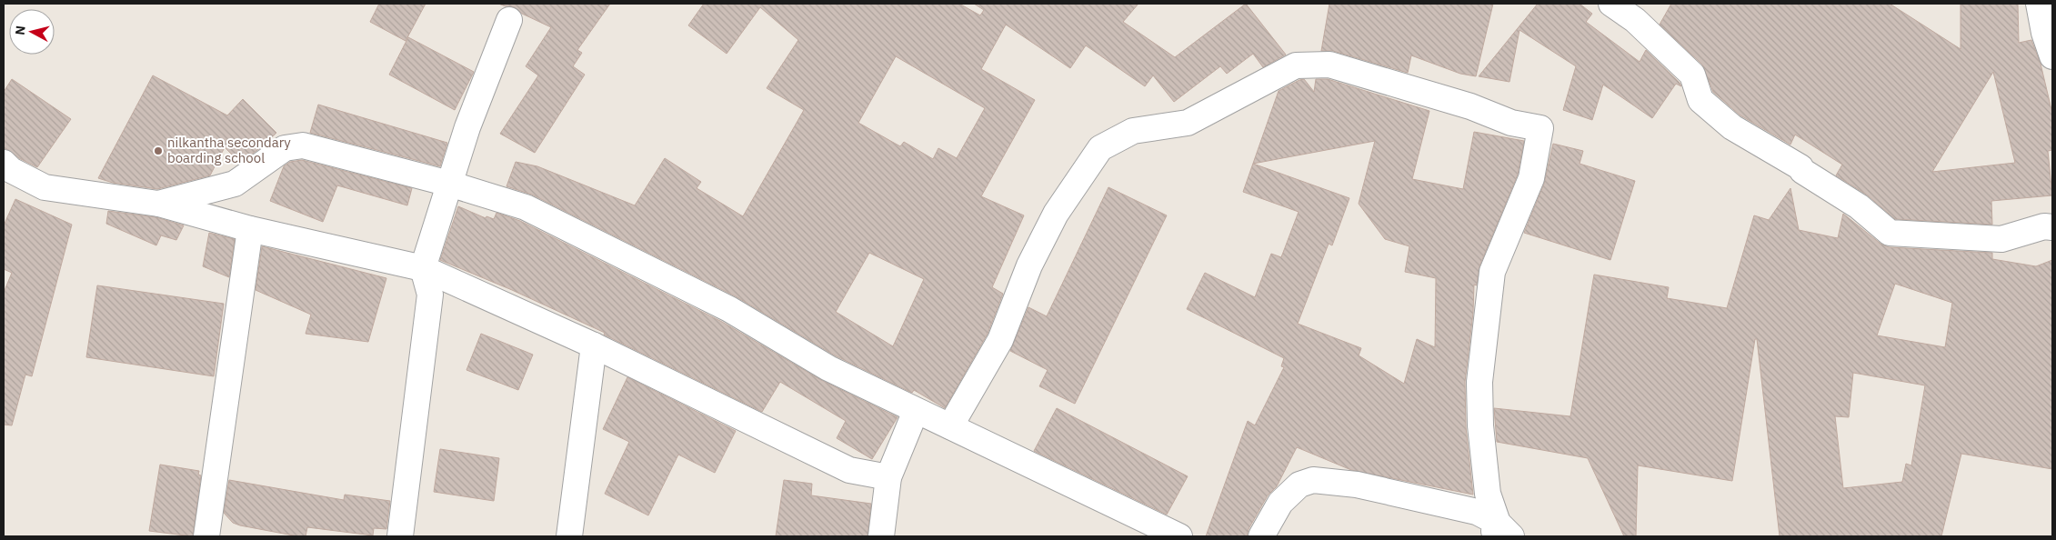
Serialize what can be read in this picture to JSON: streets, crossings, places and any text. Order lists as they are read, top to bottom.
{
  "places": ["nilkantha secondary boarding school"],
  "north": "left"
}
